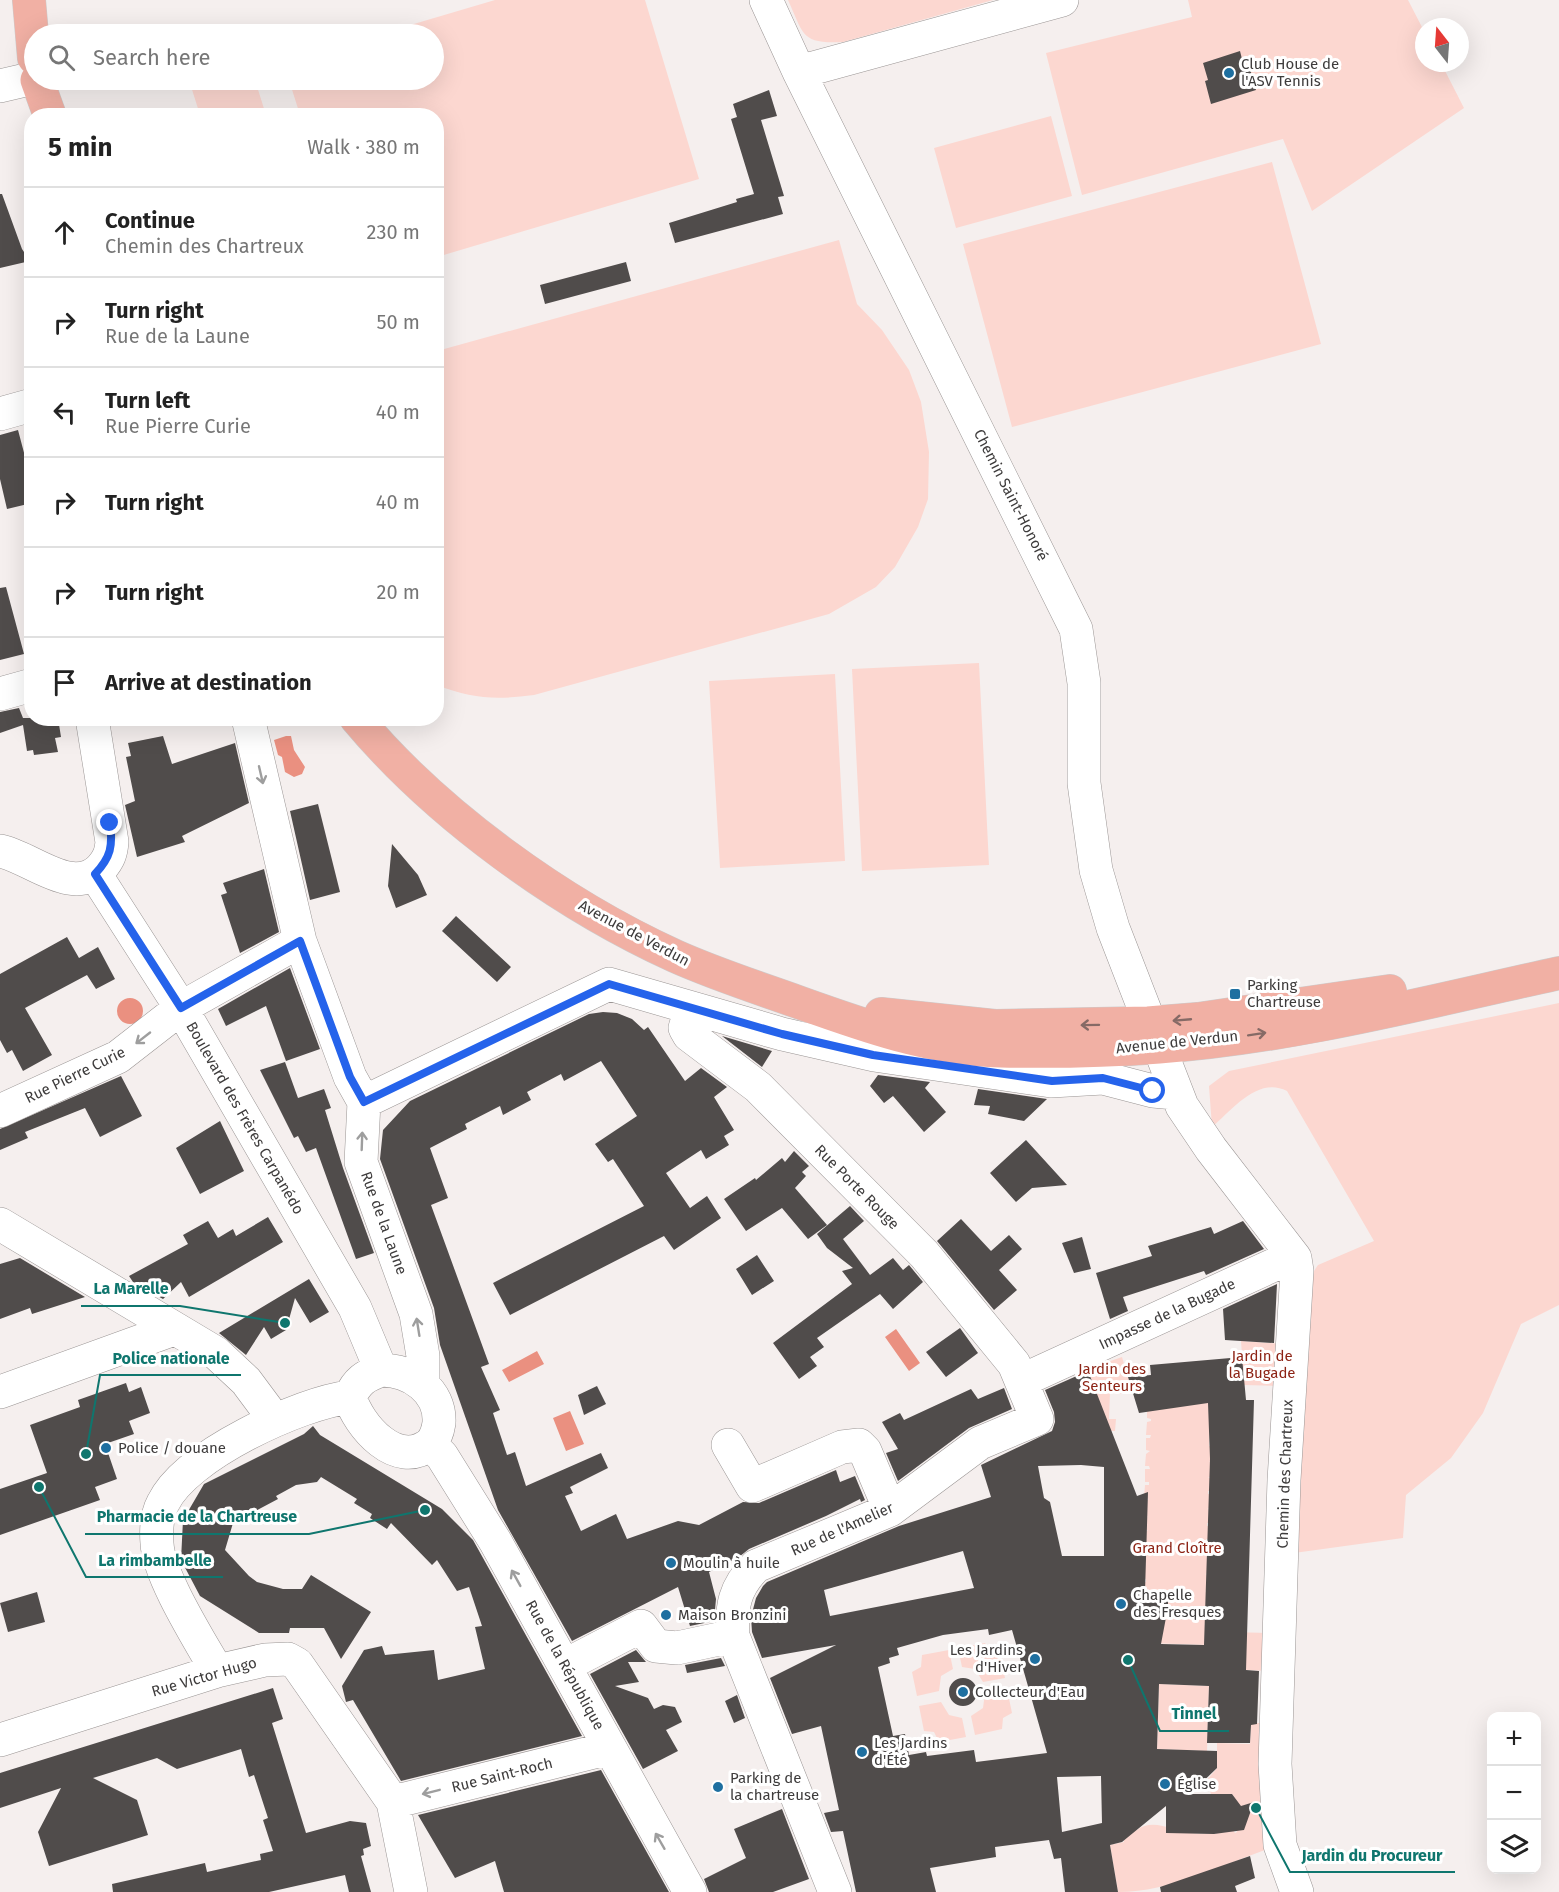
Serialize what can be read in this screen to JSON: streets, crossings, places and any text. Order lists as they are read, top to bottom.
{
  "streets": {
    "main road": ["Avenue de Verdun"],
    "street": [
      "Chemin Saint-Honoré",
      "Rue Pierre Curie",
      "Boulevard des Frères Carpanédo",
      "Rue Porte Rouge",
      "Rue de la Laune",
      "Impasse de la Bugade",
      "Chemin des Chartreux",
      "Rue de l'Amelier",
      "Rue de la République",
      "Rue Victor Hugo",
      "Rue Saint-Roch"
    ]
  },
  "crossings": [
    ["Chemin Saint-Honoré", "Avenue de Verdun"],
    ["Chemin Saint-Honoré", "Chemin des Chartreux"],
    ["Avenue de Verdun", "Chemin des Chartreux"],
    ["Rue Pierre Curie", "Boulevard des Frères Carpanédo"],
    ["Boulevard des Frères Carpanédo", "Rue de la Laune"],
    ["Boulevard des Frères Carpanédo", "Rue de la République"],
    ["Rue Porte Rouge", "Impasse de la Bugade"],
    ["Rue Porte Rouge", "Rue de l'Amelier"],
    ["Rue de la Laune", "Rue de la République"],
    ["Impasse de la Bugade", "Rue de l'Amelier"],
    ["Rue de la République", "Rue Saint-Roch"],
    ["Rue Victor Hugo", "Rue Saint-Roch"]
  ],
  "one_way": ["Rue de la Laune", "Rue de la République", "Rue Saint-Roch"],
  "parks": ["Jardin de la Bugade", "Jardin des Senteurs", "Grand Cloître"],
  "places": {
    "other": [
      "Club House de l'ASV Tennis",
      "La Marelle",
      "Police / douane",
      "Police nationale",
      "La rimbambelle",
      "Pharmacie de la Chartreuse",
      "Moulin à huile",
      "Chapelle des Fresques",
      "Maison Bronzini",
      "Les Jardins d'Hiver",
      "Tinnel",
      "Collecteur d'Eau",
      "Les Jardins d'Été",
      "Église",
      "Parking de la chartreuse",
      "Jardin du Procureur"
    ],
    "transit": ["Parking Chartreuse"]
  },
  "north": "top",
  "page": {
    "search": "Search here",
    "heading": ["5 min", "Walk · 380 m"],
    "list": [
      ["Continue", "Chemin des Chartreux", "230 m"],
      ["Turn right", "Rue de la Laune", "50 m"],
      ["Turn left", "Rue Pierre Curie", "40 m"],
      ["Turn right", "40 m"],
      ["Turn right", "20 m"],
      "Arrive at destination"
    ],
    "map_buttons": ["+", "−"]
  }
}
